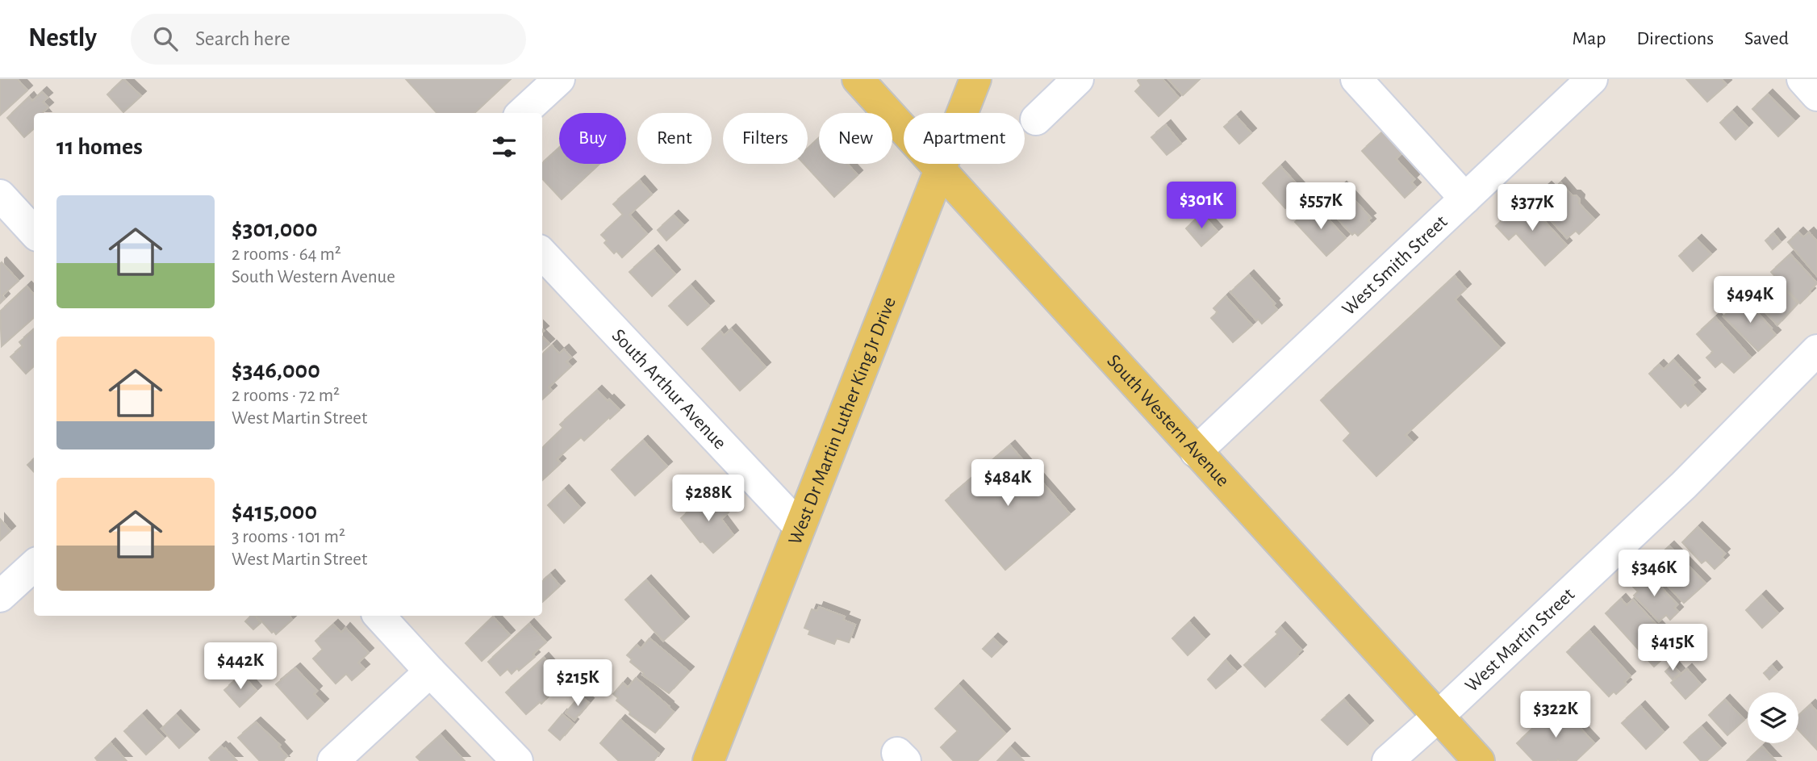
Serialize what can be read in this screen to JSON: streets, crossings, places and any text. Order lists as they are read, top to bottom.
{
  "streets": {
    "main road": ["West Dr Martin Luther King Jr Drive", "South Western Avenue"],
    "street": ["West Smith Street", "South Arthur Avenue", "West Martin Street"]
  },
  "crossings": [
    ["West Smith Street", "South Western Avenue"],
    ["South Arthur Avenue", "West Dr Martin Luther King Jr Drive"],
    ["West Dr Martin Luther King Jr Drive", "South Western Avenue"],
    ["South Western Avenue", "West Martin Street"]
  ],
  "page": {
    "header": "Nestly",
    "search": "Search here",
    "nav": ["Map", "Directions", "Saved"],
    "chip": [
      "Buy",
      "Rent",
      "Filters",
      "New",
      "Apartment"
    ],
    "heading": "11 homes",
    "list": [
      {
        "name": "$301,000",
        "note": "2 rooms · 64 m² · South Western Avenue"
      },
      {
        "name": "$346,000",
        "note": "2 rooms · 72 m² · West Martin Street"
      },
      {
        "name": "$415,000",
        "note": "3 rooms · 101 m² · West Martin Street"
      }
    ],
    "price": [
      "$301K",
      "$557K",
      "$377K",
      "$494K",
      "$484K",
      "$288K",
      "$346K",
      "$415K",
      "$442K",
      "$215K",
      "$322K"
    ]
  }
}
